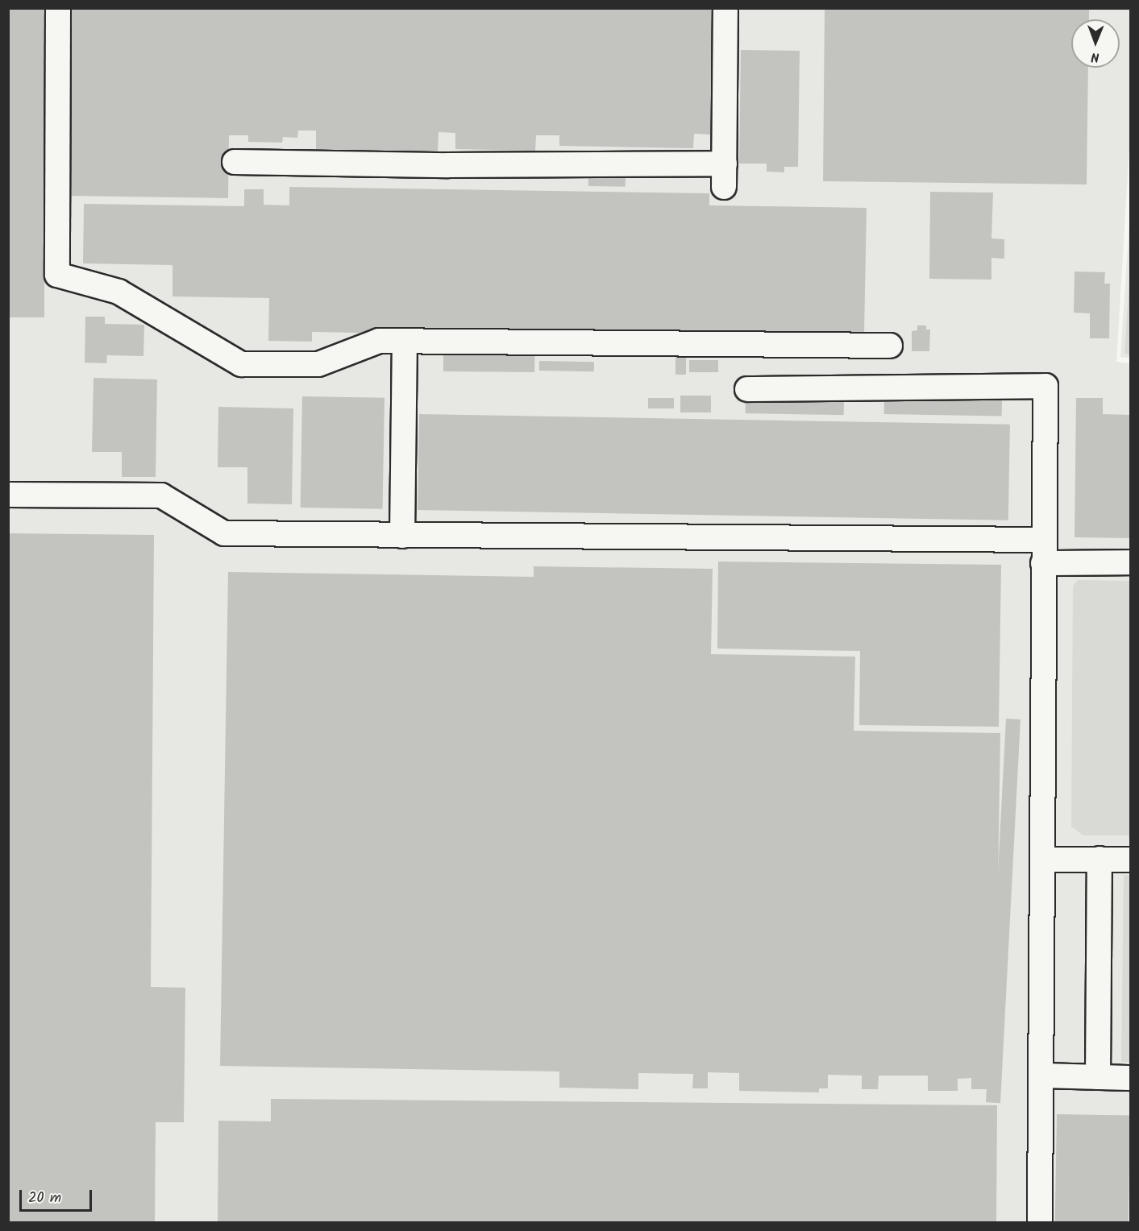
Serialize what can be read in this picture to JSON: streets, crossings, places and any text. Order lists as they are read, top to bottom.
{
  "scale_bar": "20 m",
  "north": "bottom"
}
